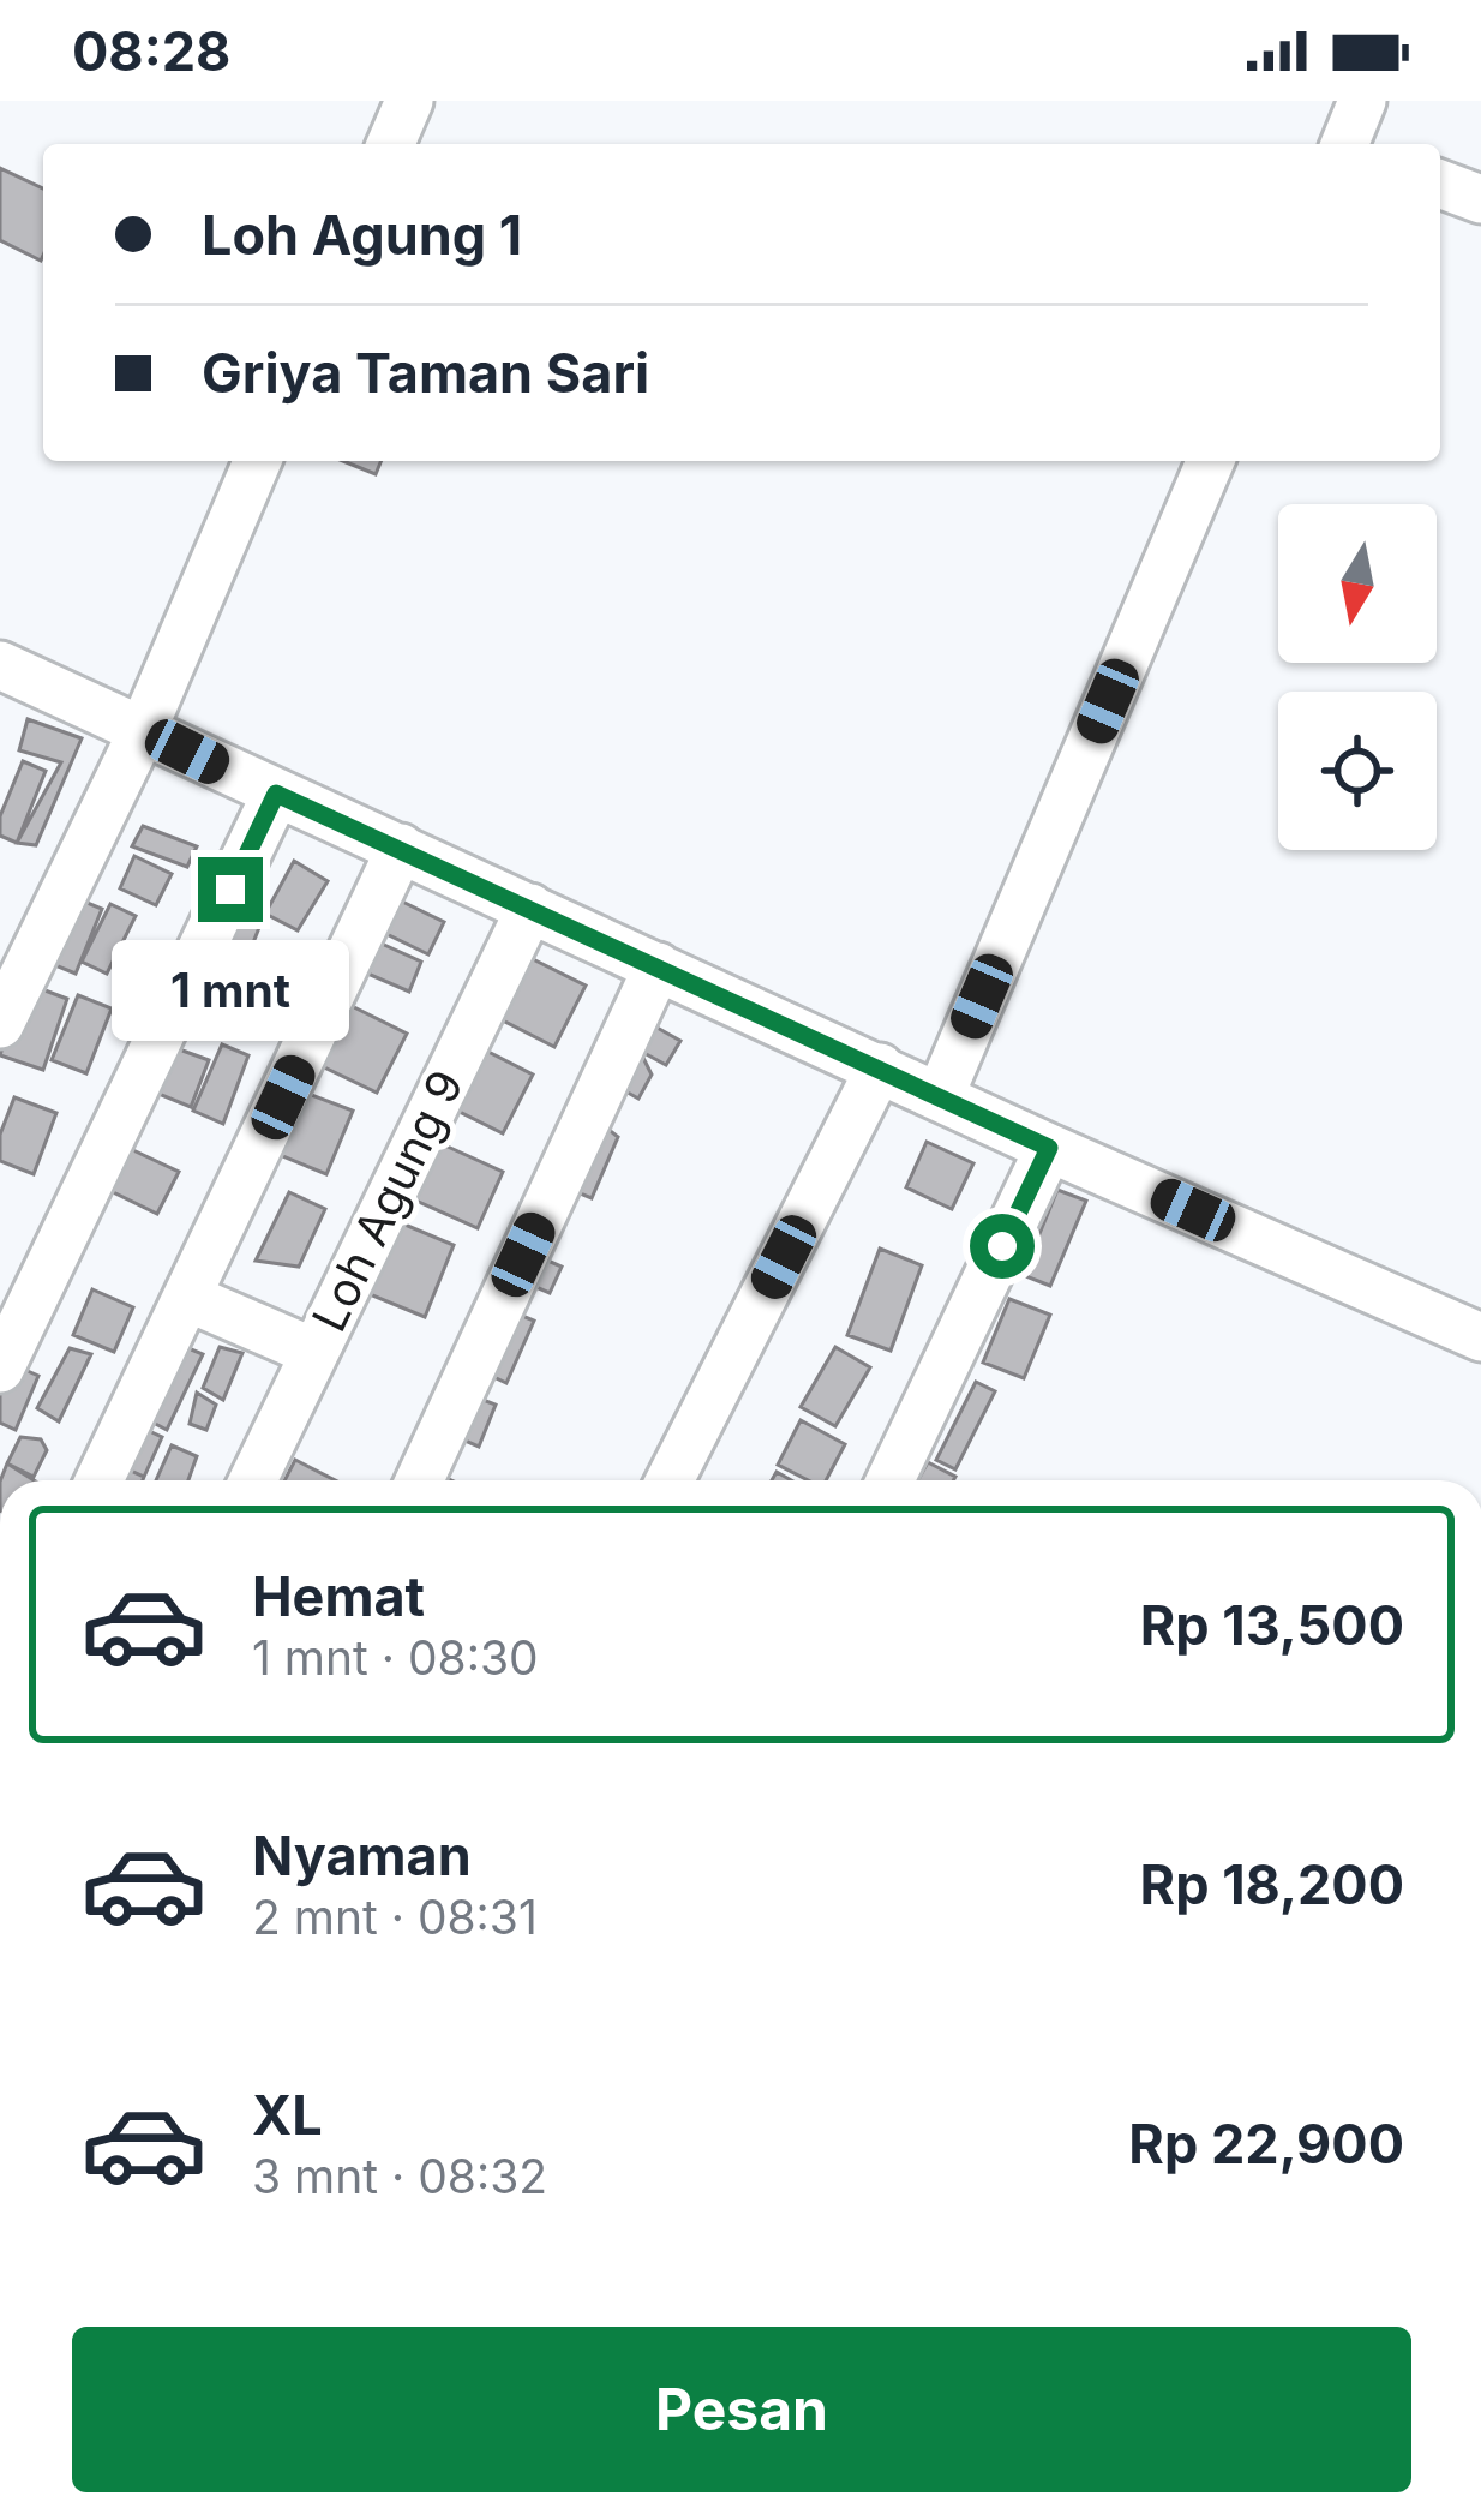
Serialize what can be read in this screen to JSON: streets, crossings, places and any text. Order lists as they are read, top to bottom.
{
  "streets": {
    "street": ["Loh Agung 9"]
  },
  "north": "bottom",
  "page": {
    "status": "08:28",
    "banner": ["Loh Agung 1", "Griya Taman Sari"],
    "bubble": "1 mnt",
    "list": [
      {
        "name": "Hemat",
        "note": "1 mnt · 08:30",
        "value": "Rp 13,500"
      },
      {
        "name": "Nyaman",
        "note": "2 mnt · 08:31",
        "value": "Rp 18,200"
      },
      {
        "name": "XL",
        "note": "3 mnt · 08:32",
        "value": "Rp 22,900"
      }
    ],
    "buttons": "Pesan"
  }
}
